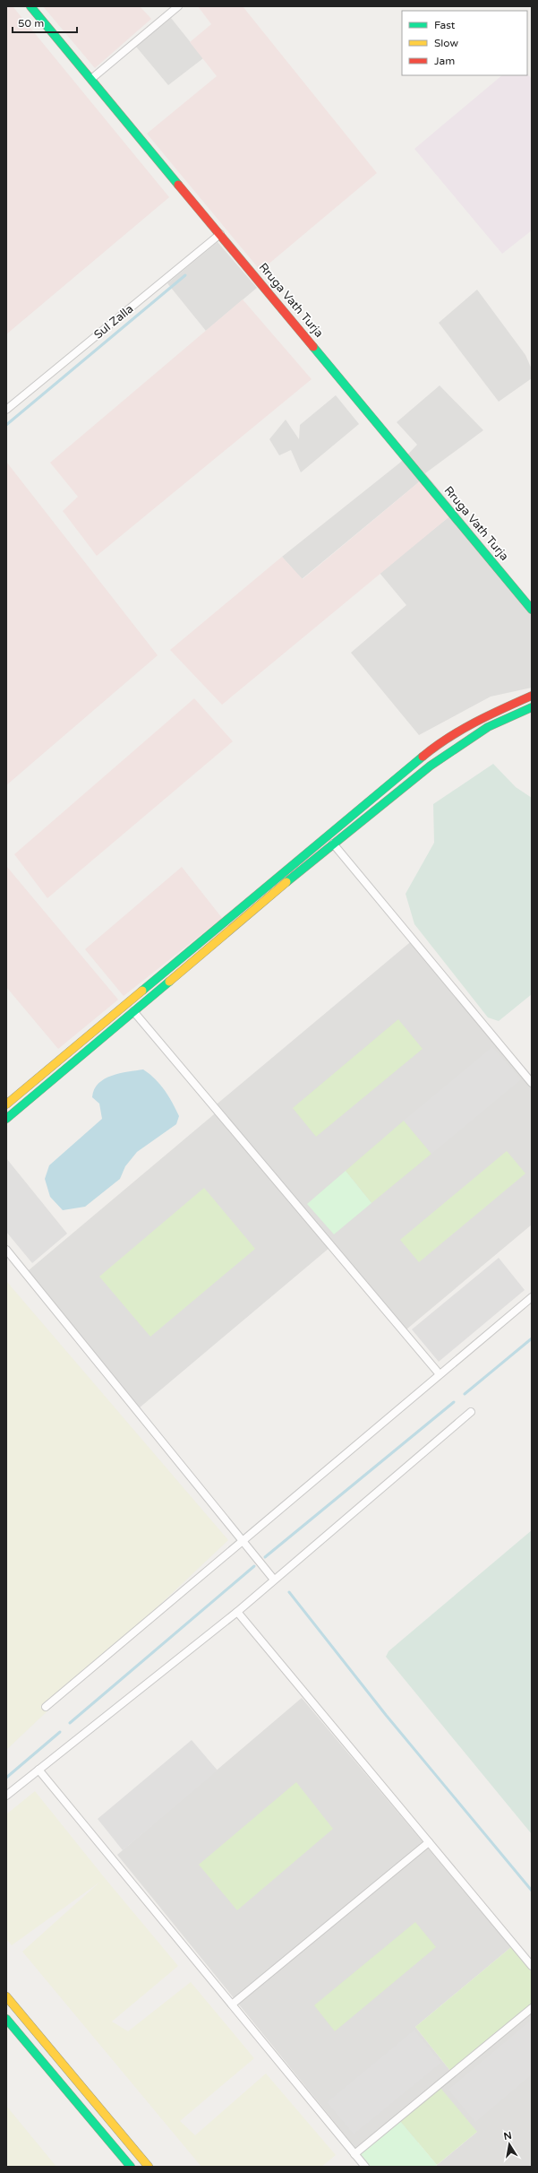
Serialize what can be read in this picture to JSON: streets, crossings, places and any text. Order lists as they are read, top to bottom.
{
  "streets": {
    "street": ["Rruga Vath Turja", "Sul Zalla"]
  },
  "crossings": [
    ["Rruga Vath Turja", "Sul Zalla"]
  ],
  "legend": ["Fast", "Slow", "Jam"],
  "scale_bar": "50 m",
  "north": "top"
}
